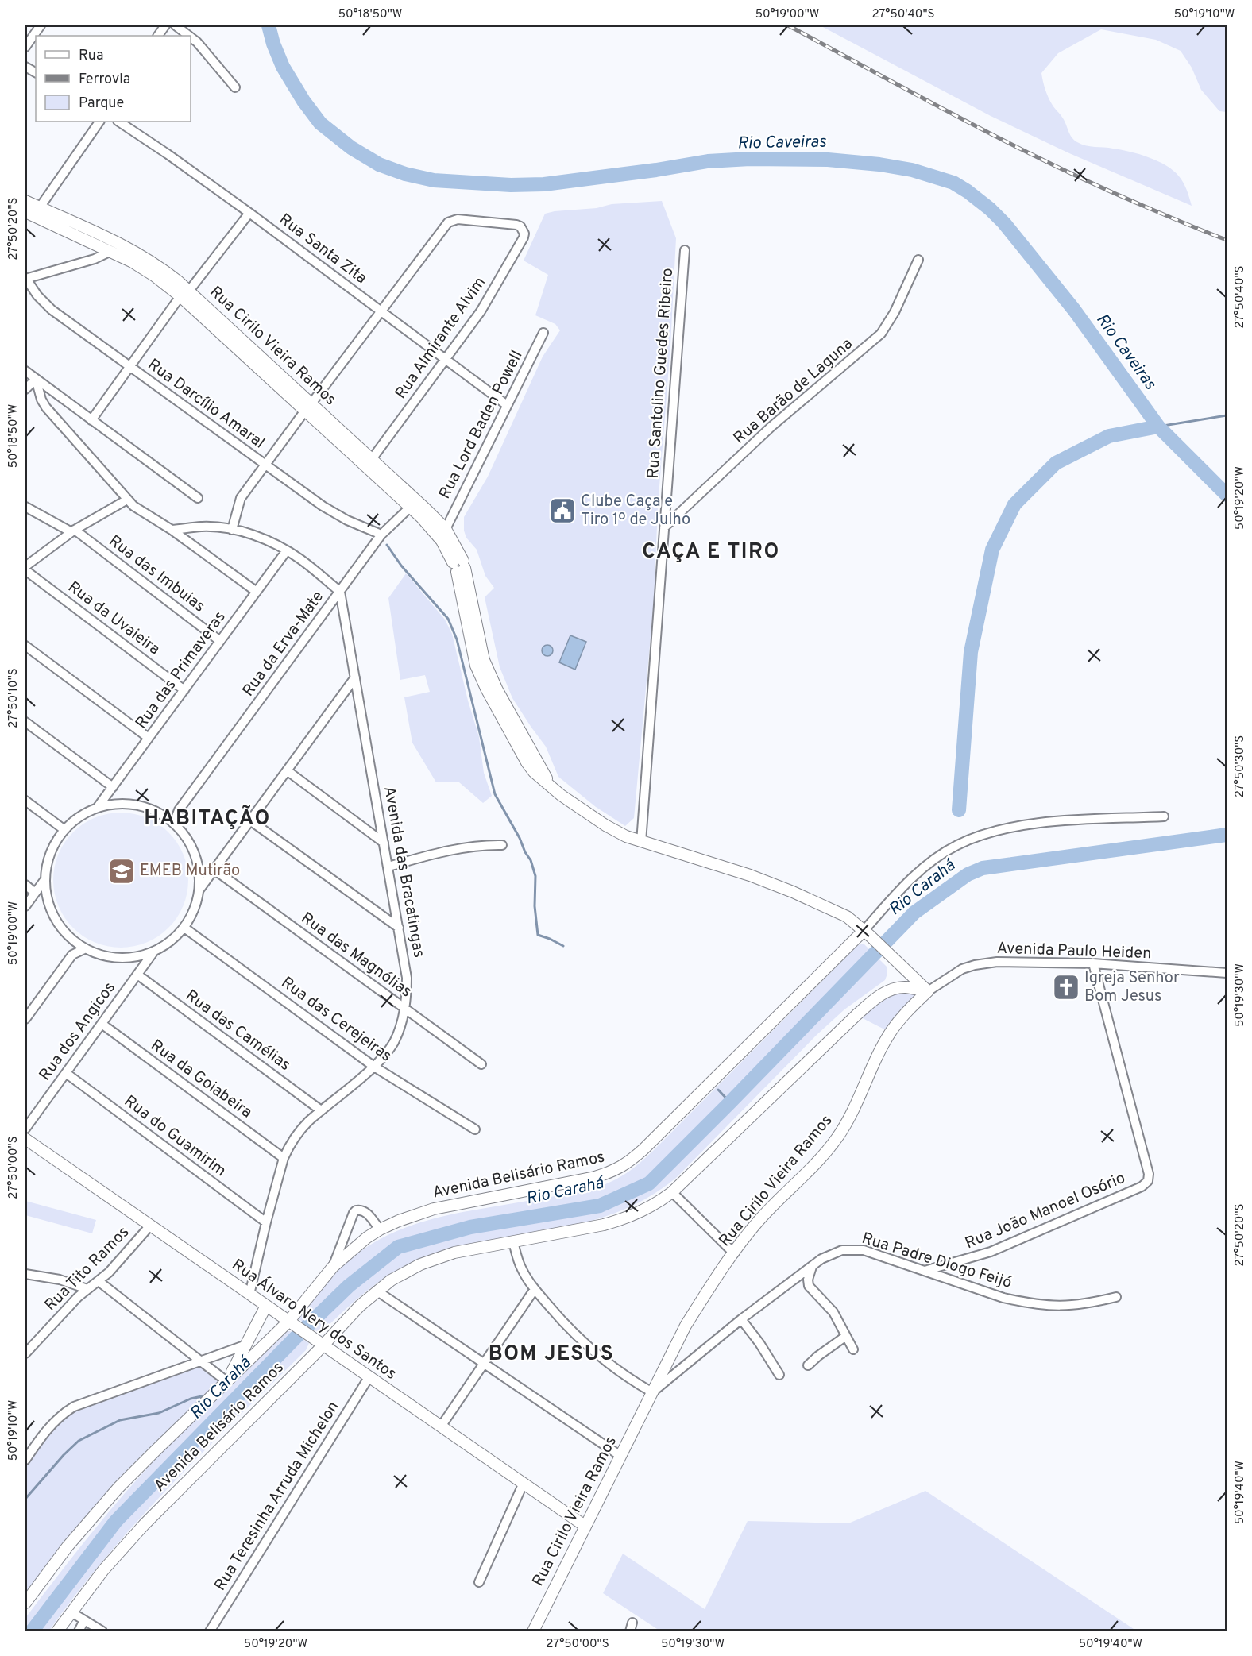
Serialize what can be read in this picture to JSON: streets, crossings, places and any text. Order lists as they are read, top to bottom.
{
  "streets": {
    "main road": ["Rua Cirilo Vieira Ramos", "Avenida Belisário Ramos", "Rua Álvaro Nery dos Santos"],
    "street": [
      "Rua Santa Zita",
      "Rua Almirante Alvim",
      "Rua Santolino Guedes Ribeiro",
      "Rua Barão de Laguna",
      "Rua Darcílio Amaral",
      "Rua Lord Baden Powell",
      "Rua das Imbuias",
      "Rua da Uvaieira",
      "Rua da Erva-Mate",
      "Rua das Primaveras",
      "Avenida das Bracatingas",
      "Avenida Paulo Heiden",
      "Rua das Magnólias",
      "Rua das Cerejeiras",
      "Rua das Camélias",
      "Rua dos Angicos",
      "Rua da Goiabeira",
      "Rua do Guamirim",
      "Rua João Manoel Osório",
      "Rua Padre Diogo Feijó",
      "Rua Tito Ramos",
      "Rua Teresinha Arruda Michelon"
    ]
  },
  "crossings": [
    ["Rua Santa Zita", "Rua Almirante Alvim"],
    ["Rua Santa Zita", "Rua Lord Baden Powell"],
    ["Rua Almirante Alvim", "Rua Cirilo Vieira Ramos"],
    ["Rua Cirilo Vieira Ramos", "Rua Santolino Guedes Ribeiro"],
    ["Rua Cirilo Vieira Ramos", "Rua Lord Baden Powell"],
    ["Rua Cirilo Vieira Ramos", "Rua da Erva-Mate"],
    ["Rua Cirilo Vieira Ramos", "Avenida Paulo Heiden"],
    ["Rua Cirilo Vieira Ramos", "Avenida Belisário Ramos"],
    ["Rua Cirilo Vieira Ramos", "Rua Padre Diogo Feijó"],
    ["Rua Cirilo Vieira Ramos", "Rua Álvaro Nery dos Santos"],
    ["Rua Santolino Guedes Ribeiro", "Rua Barão de Laguna"],
    ["Rua Darcílio Amaral", "Rua da Erva-Mate"],
    ["Rua das Imbuias", "Rua das Primaveras"],
    ["Rua da Uvaieira", "Rua das Primaveras"],
    ["Rua da Erva-Mate", "Rua das Primaveras"],
    ["Rua da Erva-Mate", "Avenida das Bracatingas"],
    ["Rua da Erva-Mate", "Rua das Cerejeiras"],
    ["Rua da Erva-Mate", "Rua dos Angicos"],
    ["Rua das Primaveras", "Rua das Cerejeiras"],
    ["Rua das Primaveras", "Rua dos Angicos"],
    ["Avenida das Bracatingas", "Rua das Magnólias"],
    ["Avenida das Bracatingas", "Rua das Cerejeiras"],
    ["Avenida das Bracatingas", "Rua das Camélias"],
    ["Avenida das Bracatingas", "Rua da Goiabeira"],
    ["Avenida das Bracatingas", "Rua do Guamirim"],
    ["Avenida das Bracatingas", "Rua Álvaro Nery dos Santos"],
    ["Avenida Paulo Heiden", "Avenida Belisário Ramos"],
    ["Avenida Paulo Heiden", "Rua João Manoel Osório"],
    ["Rua das Cerejeiras", "Rua dos Angicos"],
    ["Rua das Camélias", "Rua dos Angicos"],
    ["Rua dos Angicos", "Rua da Goiabeira"],
    ["Rua dos Angicos", "Rua do Guamirim"],
    ["Avenida Belisário Ramos", "Rua Álvaro Nery dos Santos"],
    ["Rua João Manoel Osório", "Rua Padre Diogo Feijó"],
    ["Rua Tito Ramos", "Rua Álvaro Nery dos Santos"],
    ["Rua Álvaro Nery dos Santos", "Rua Teresinha Arruda Michelon"]
  ],
  "districts": ["CAÇA E TIRO", "HABITAÇÃO", "BOM JESUS"],
  "water": ["Rio Caveiras", "Rio Carahá"],
  "places": {
    "public building": ["Clube Caça e Tiro 1º de Julho"],
    "school or university": ["EMEB Mutirão"],
    "church": ["Igreja Senhor Bom Jesus"]
  },
  "legend": ["Rua", "Ferrovia", "Parque"],
  "coordinates": [
    "50°18'50\"W",
    "50°19'00\"W",
    "27°50'40\"S",
    "50°19'10\"W",
    "27°50'20\"S",
    "50°19'20\"W",
    "27°50'10\"S",
    "27°50'30\"S",
    "50°19'30\"W",
    "27°50'00\"S",
    "50°19'40\"W"
  ]
}
